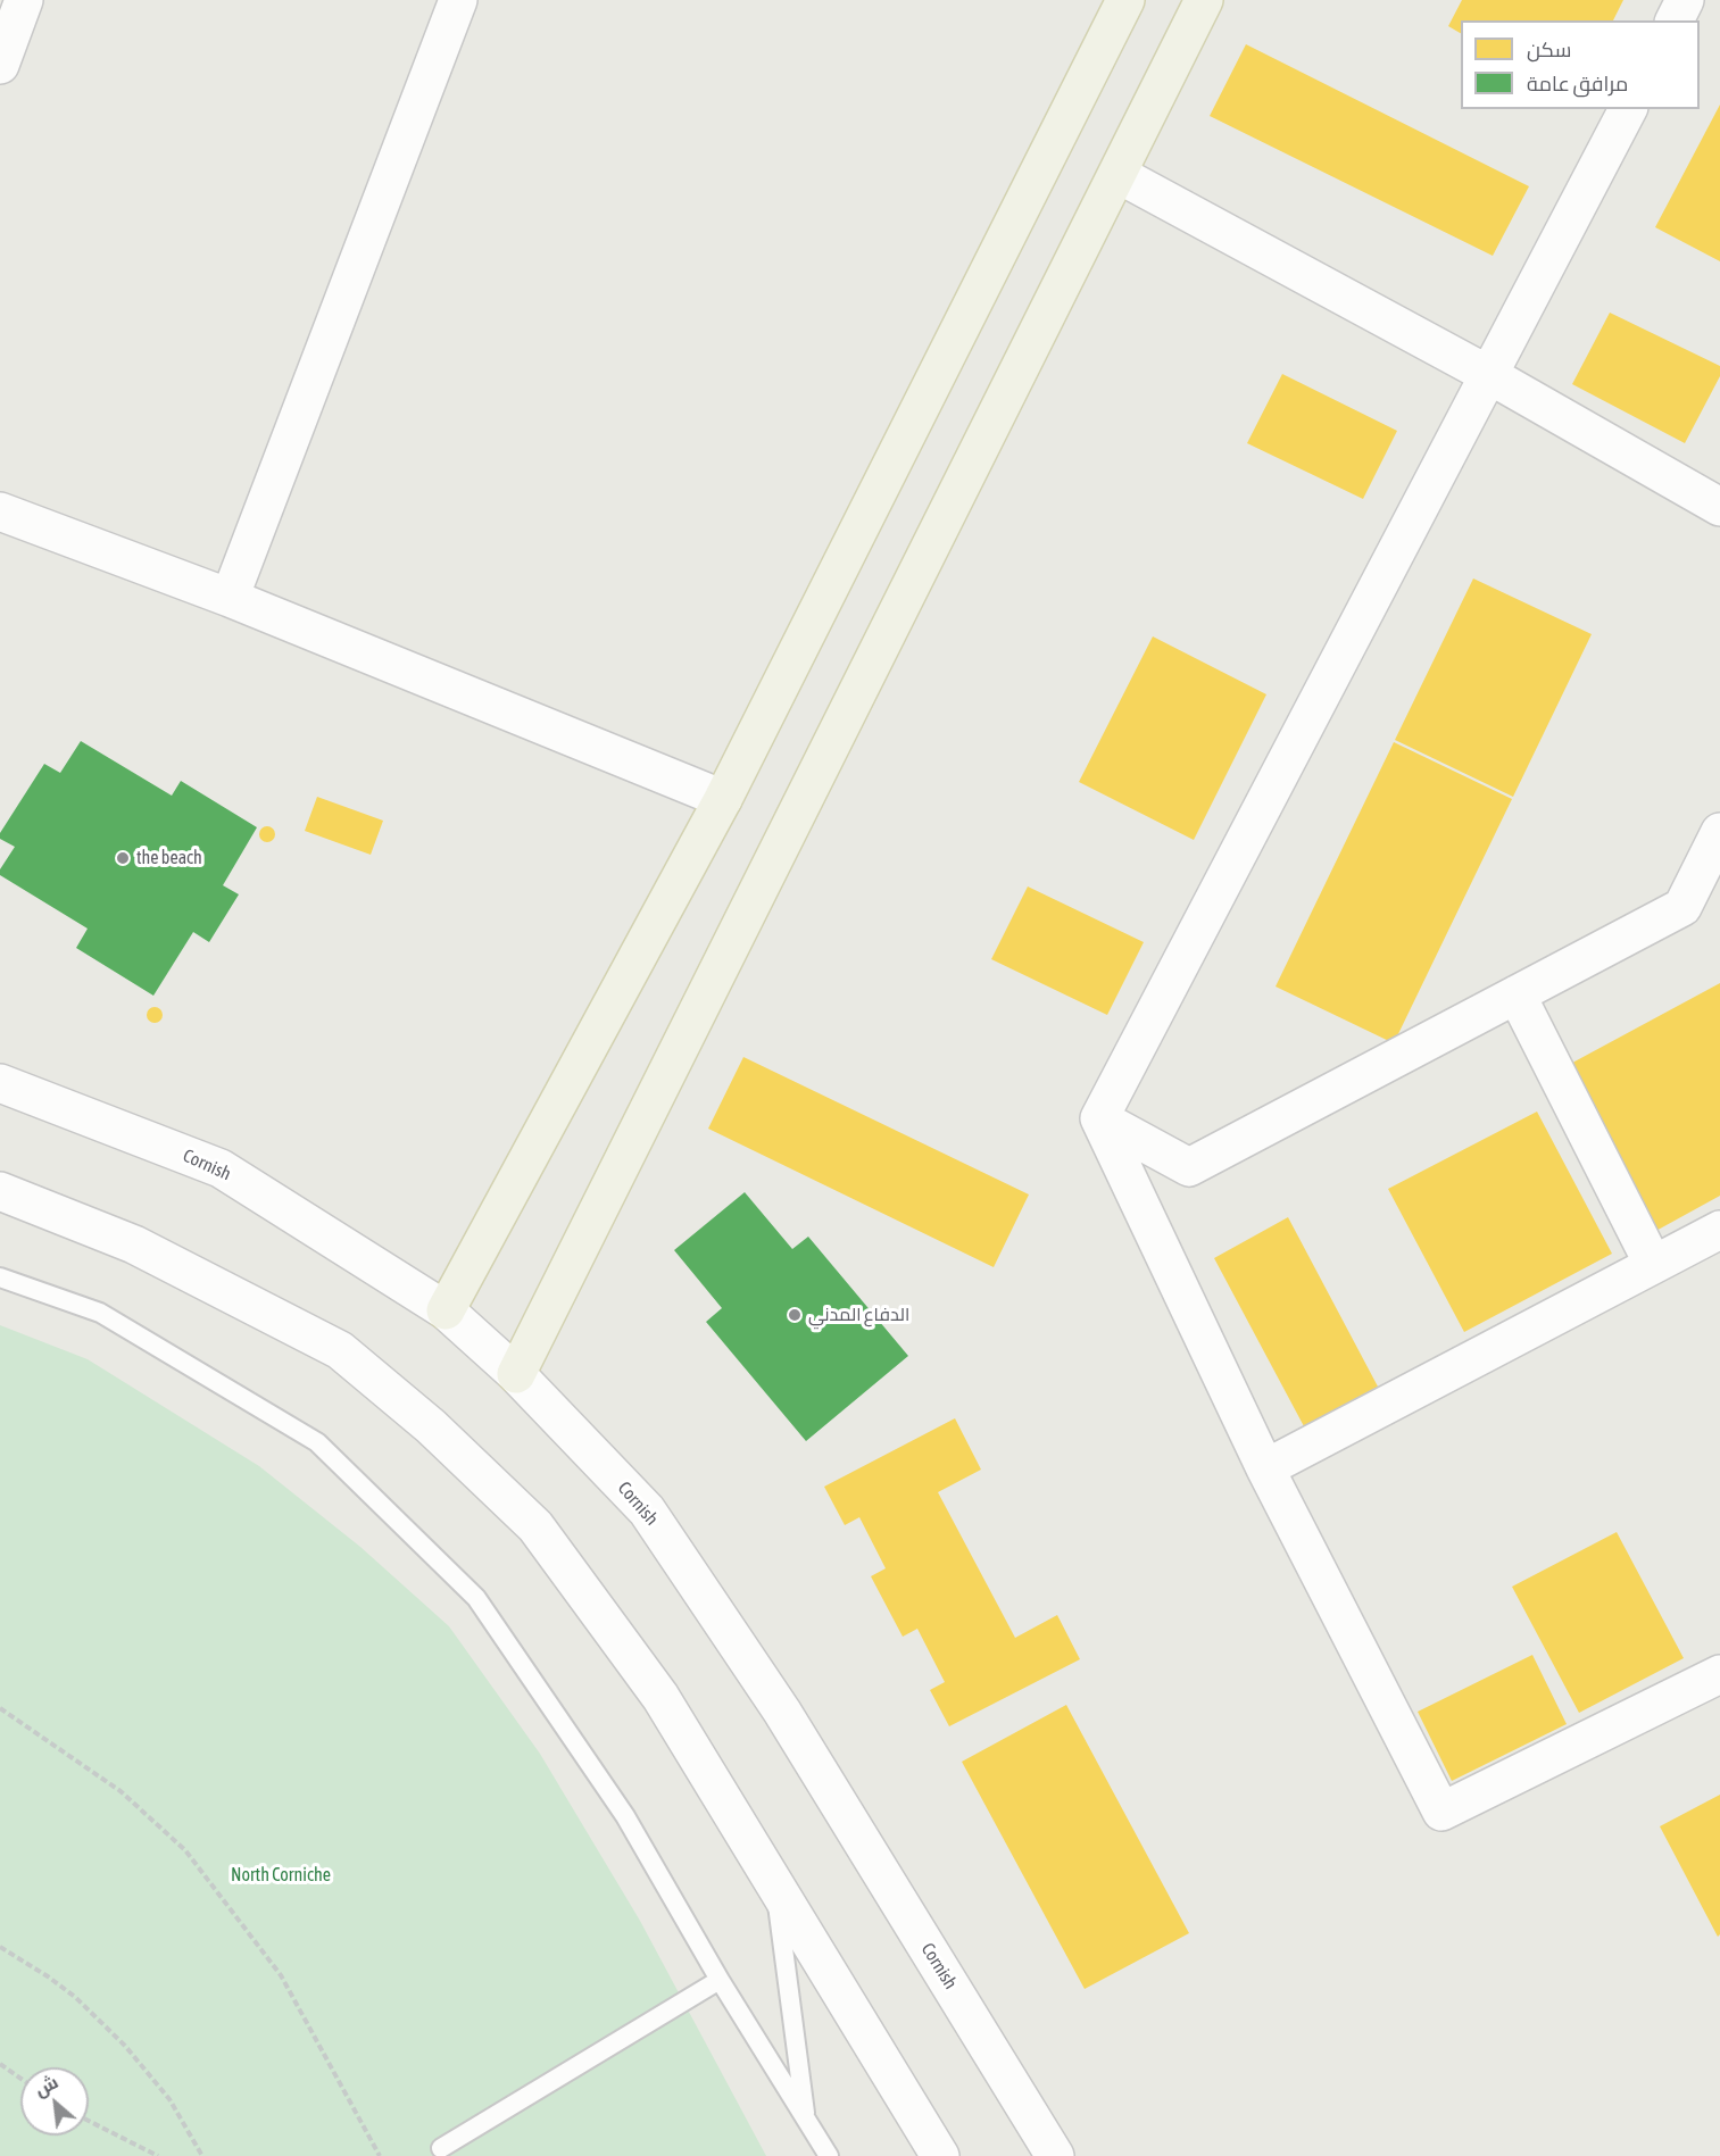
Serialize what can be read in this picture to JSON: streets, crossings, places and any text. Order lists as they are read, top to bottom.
{
  "streets": {
    "street": ["Cornish"]
  },
  "parks": ["North Corniche"],
  "places": ["the beach", "الدفاع المدني"],
  "legend": ["سكن", "مرافق عامة"],
  "north": "top left"
}
